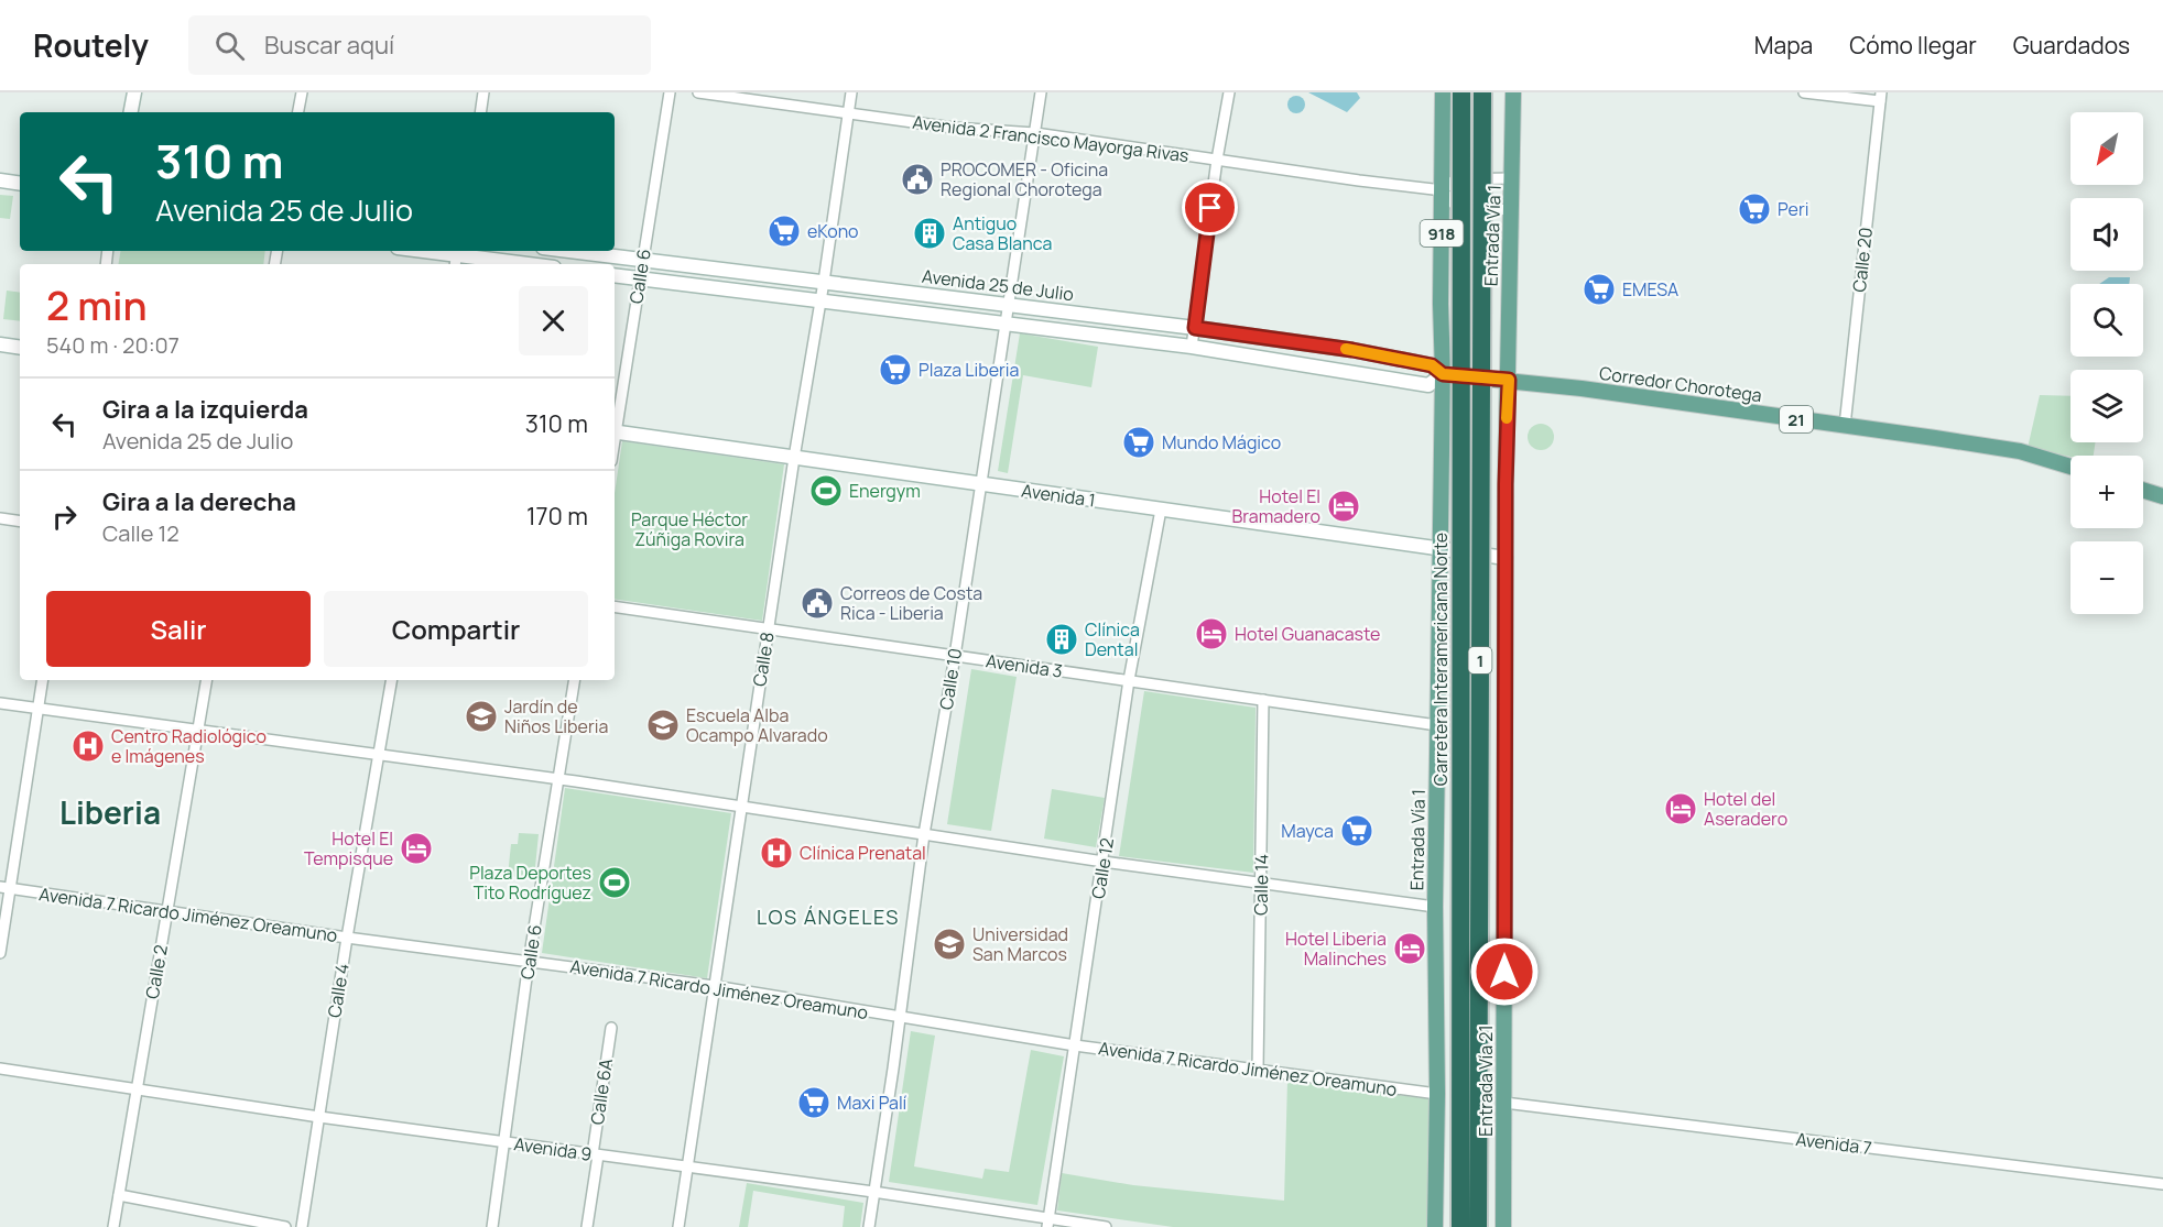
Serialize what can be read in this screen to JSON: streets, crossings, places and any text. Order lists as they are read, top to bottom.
{
  "streets": {
    "highway": ["Carretera Interamericana Norte", "1"],
    "main road": [
      "918",
      "Entrada Vía 1",
      "Avenida 25 de Julio",
      "Corredor Chorotega",
      "21",
      "Entrada Vía 21"
    ],
    "street": [
      "Avenida 2 Francisco Mayorga Rivas",
      "Calle 20",
      "Calle 6",
      "Avenida 1",
      "Calle 8",
      "Avenida 3",
      "Calle 10",
      "Calle 12",
      "Calle 14",
      "Avenida 7 Ricardo Jiménez Oreamuno",
      "Calle 2",
      "Calle 4",
      "Calle 6A",
      "Avenida 7",
      "Avenida 9"
    ]
  },
  "crossings": [
    ["Avenida 2 Francisco Mayorga Rivas", "918"],
    ["Avenida 2 Francisco Mayorga Rivas", "Calle 8"],
    ["Avenida 2 Francisco Mayorga Rivas", "Calle 10"],
    ["918", "Entrada Vía 1"],
    ["918", "Avenida 25 de Julio"],
    ["Entrada Vía 1", "Avenida 25 de Julio"],
    ["Entrada Vía 1", "Corredor Chorotega"],
    ["Entrada Vía 1", "Avenida 1"],
    ["Entrada Vía 1", "Avenida 3"],
    ["Entrada Vía 1", "Avenida 7 Ricardo Jiménez Oreamuno"],
    ["Entrada Vía 1", "Entrada Vía 21"],
    ["Calle 20", "Corredor Chorotega"],
    ["Calle 6", "Avenida 25 de Julio"],
    ["Calle 6", "Avenida 7 Ricardo Jiménez Oreamuno"],
    ["Calle 6", "Avenida 9"],
    ["Avenida 25 de Julio", "Corredor Chorotega"],
    ["Avenida 25 de Julio", "Calle 8"],
    ["Avenida 25 de Julio", "Calle 10"],
    ["Avenida 25 de Julio", "Entrada Vía 21"],
    ["Corredor Chorotega", "Entrada Vía 21"],
    ["Avenida 1", "Calle 8"],
    ["Avenida 1", "Calle 10"],
    ["Avenida 1", "Calle 12"],
    ["Avenida 1", "Entrada Vía 21"],
    ["Calle 8", "Avenida 3"],
    ["Calle 8", "Avenida 7 Ricardo Jiménez Oreamuno"],
    ["Calle 8", "Avenida 9"],
    ["Avenida 3", "Calle 10"],
    ["Avenida 3", "Calle 12"],
    ["Avenida 3", "Calle 14"],
    ["Calle 10", "Avenida 7 Ricardo Jiménez Oreamuno"],
    ["Calle 10", "Avenida 9"],
    ["Calle 12", "Avenida 7 Ricardo Jiménez Oreamuno"],
    ["Calle 12", "Avenida 9"],
    ["Calle 14", "Avenida 7 Ricardo Jiménez Oreamuno"],
    ["Avenida 7 Ricardo Jiménez Oreamuno", "Calle 2"],
    ["Avenida 7 Ricardo Jiménez Oreamuno", "Calle 4"],
    ["Calle 2", "Avenida 9"],
    ["Calle 4", "Avenida 9"],
    ["Entrada Vía 21", "Avenida 7"],
    ["Calle 6A", "Avenida 9"]
  ],
  "districts": ["Liberia", "LOS ÁNGELES"],
  "parks": ["Parque Héctor Zúñiga Rovira"],
  "places": {
    "public building": ["PROCOMER - Oficina Regional Chorotega", "Correos de Costa Rica - Liberia"],
    "supermarket": [
      "Peri",
      "eKono",
      "EMESA",
      "Plaza Liberia",
      "Mundo Mágico",
      "Mayca",
      "Maxi Palí"
    ],
    "building": ["Antiguo Casa Blanca", "Clínica Dental"],
    "sports": ["Energym", "Plaza Deportes Tito Rodríguez"],
    "hotel": [
      "Hotel El Bramadero",
      "Hotel Guanacaste",
      "Hotel del Aseradero",
      "Hotel El Tempisque",
      "Hotel Liberia Malinches"
    ],
    "school or university": ["Jardín de Niños Liberia", "Escuela Alba Ocampo Alvarado", "Universidad San Marcos"],
    "hospital": ["Centro Radiológico e Imágenes", "Clínica Prenatal"]
  },
  "north": "bottom left",
  "page": {
    "header": "Routely",
    "search": "Buscar aquí",
    "nav": ["Mapa", "Cómo llegar", "Guardados"],
    "map_buttons": ["+", "−"],
    "turn": ["310 m", "Avenida 25 de Julio"],
    "heading": ["2 min", "540 m · 20:07"],
    "list": [
      {
        "name": "Gira a la izquierda",
        "note": "Avenida 25 de Julio",
        "value": "310 m"
      },
      {
        "name": "Gira a la derecha",
        "note": "Calle 12",
        "value": "170 m"
      }
    ],
    "buttons": ["Salir", "Compartir"]
  }
}
